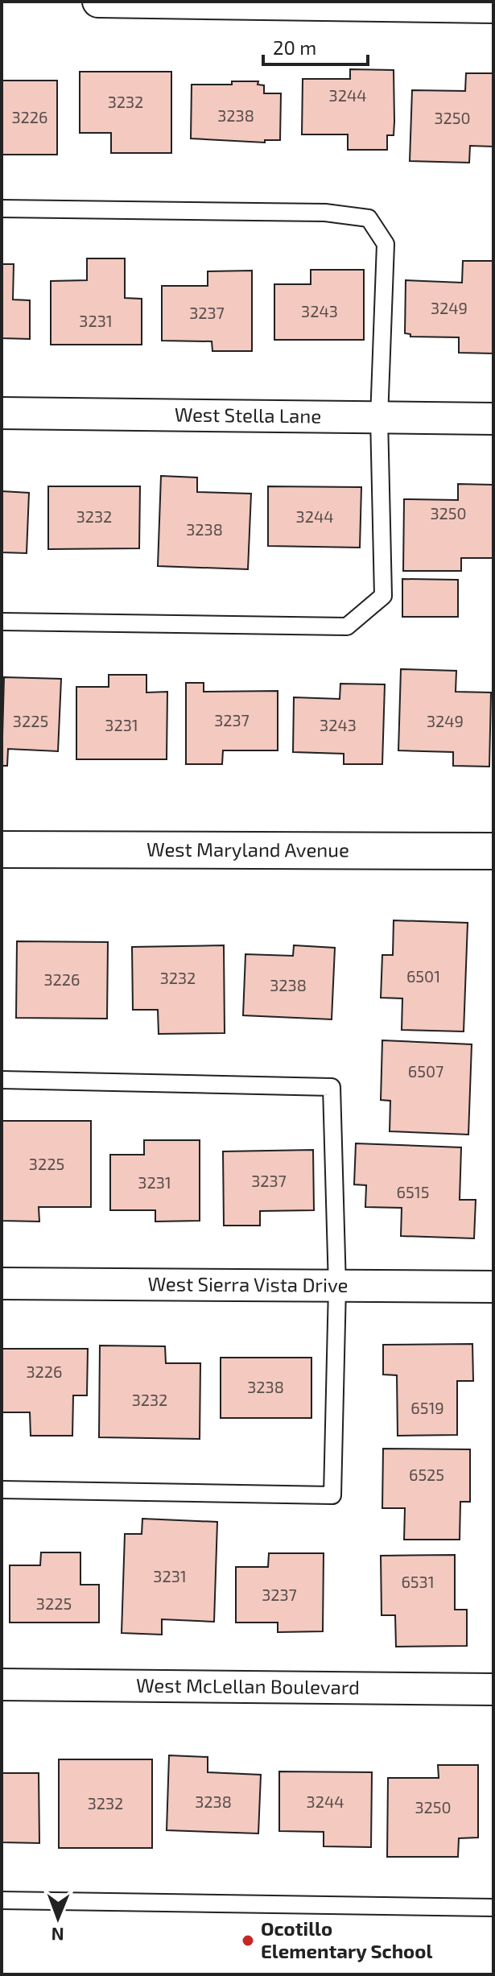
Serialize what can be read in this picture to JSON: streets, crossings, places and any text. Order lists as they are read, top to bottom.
{
  "streets": {
    "street": [
      "West Stella Lane",
      "West Maryland Avenue",
      "West Sierra Vista Drive",
      "West McLellan Boulevard"
    ]
  },
  "places": ["Ocotillo Elementary School"],
  "house_numbers": [
    "3244",
    "3232",
    "3238",
    "3226",
    "3250",
    "3249",
    "3243",
    "3237",
    "3231",
    "3250",
    "3232",
    "3244",
    "3238",
    "3237",
    "3225",
    "3249",
    "3231",
    "3243",
    "6501",
    "3232",
    "3226",
    "3238",
    "6507",
    "3225",
    "3237",
    "3231",
    "6515",
    "3226",
    "3238",
    "3232",
    "6519",
    "6525",
    "3231",
    "6531",
    "3237",
    "3225",
    "3238",
    "3244",
    "3232",
    "3250"
  ],
  "scale_bar": "20 m",
  "north": "bottom"
}
